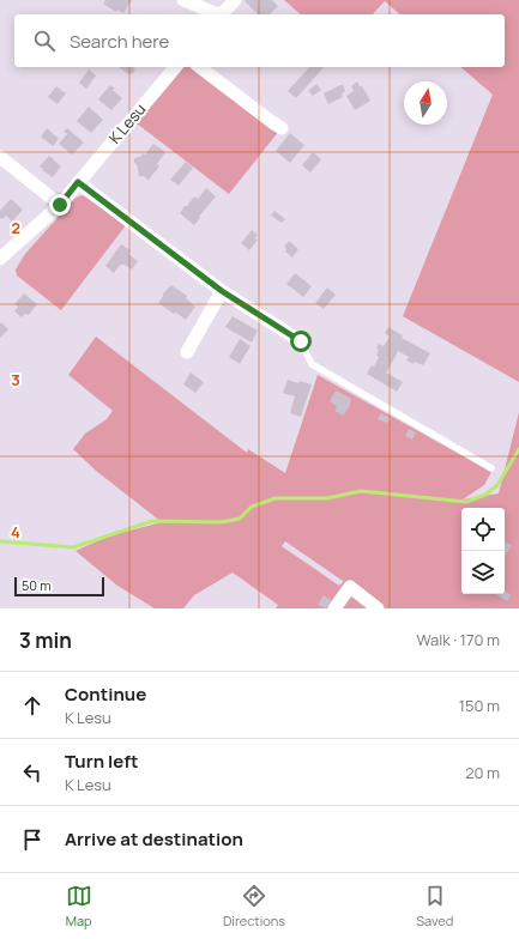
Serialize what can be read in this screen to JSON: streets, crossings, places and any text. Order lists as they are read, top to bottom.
{
  "streets": {
    "street": ["K Lesu"]
  },
  "scale_bar": "50 m",
  "north": "top",
  "page": {
    "search": "Search here",
    "scale": "50 m",
    "heading": ["3 min", "Walk · 170 m"],
    "list": [
      ["Continue", "K Lesu", "150 m"],
      ["Turn left", "K Lesu", "20 m"],
      "Arrive at destination"
    ],
    "nav": ["Map", "Directions", "Saved"]
  },
  "grid": {
    "rows": ["2", "3", "4"]
  }
}
